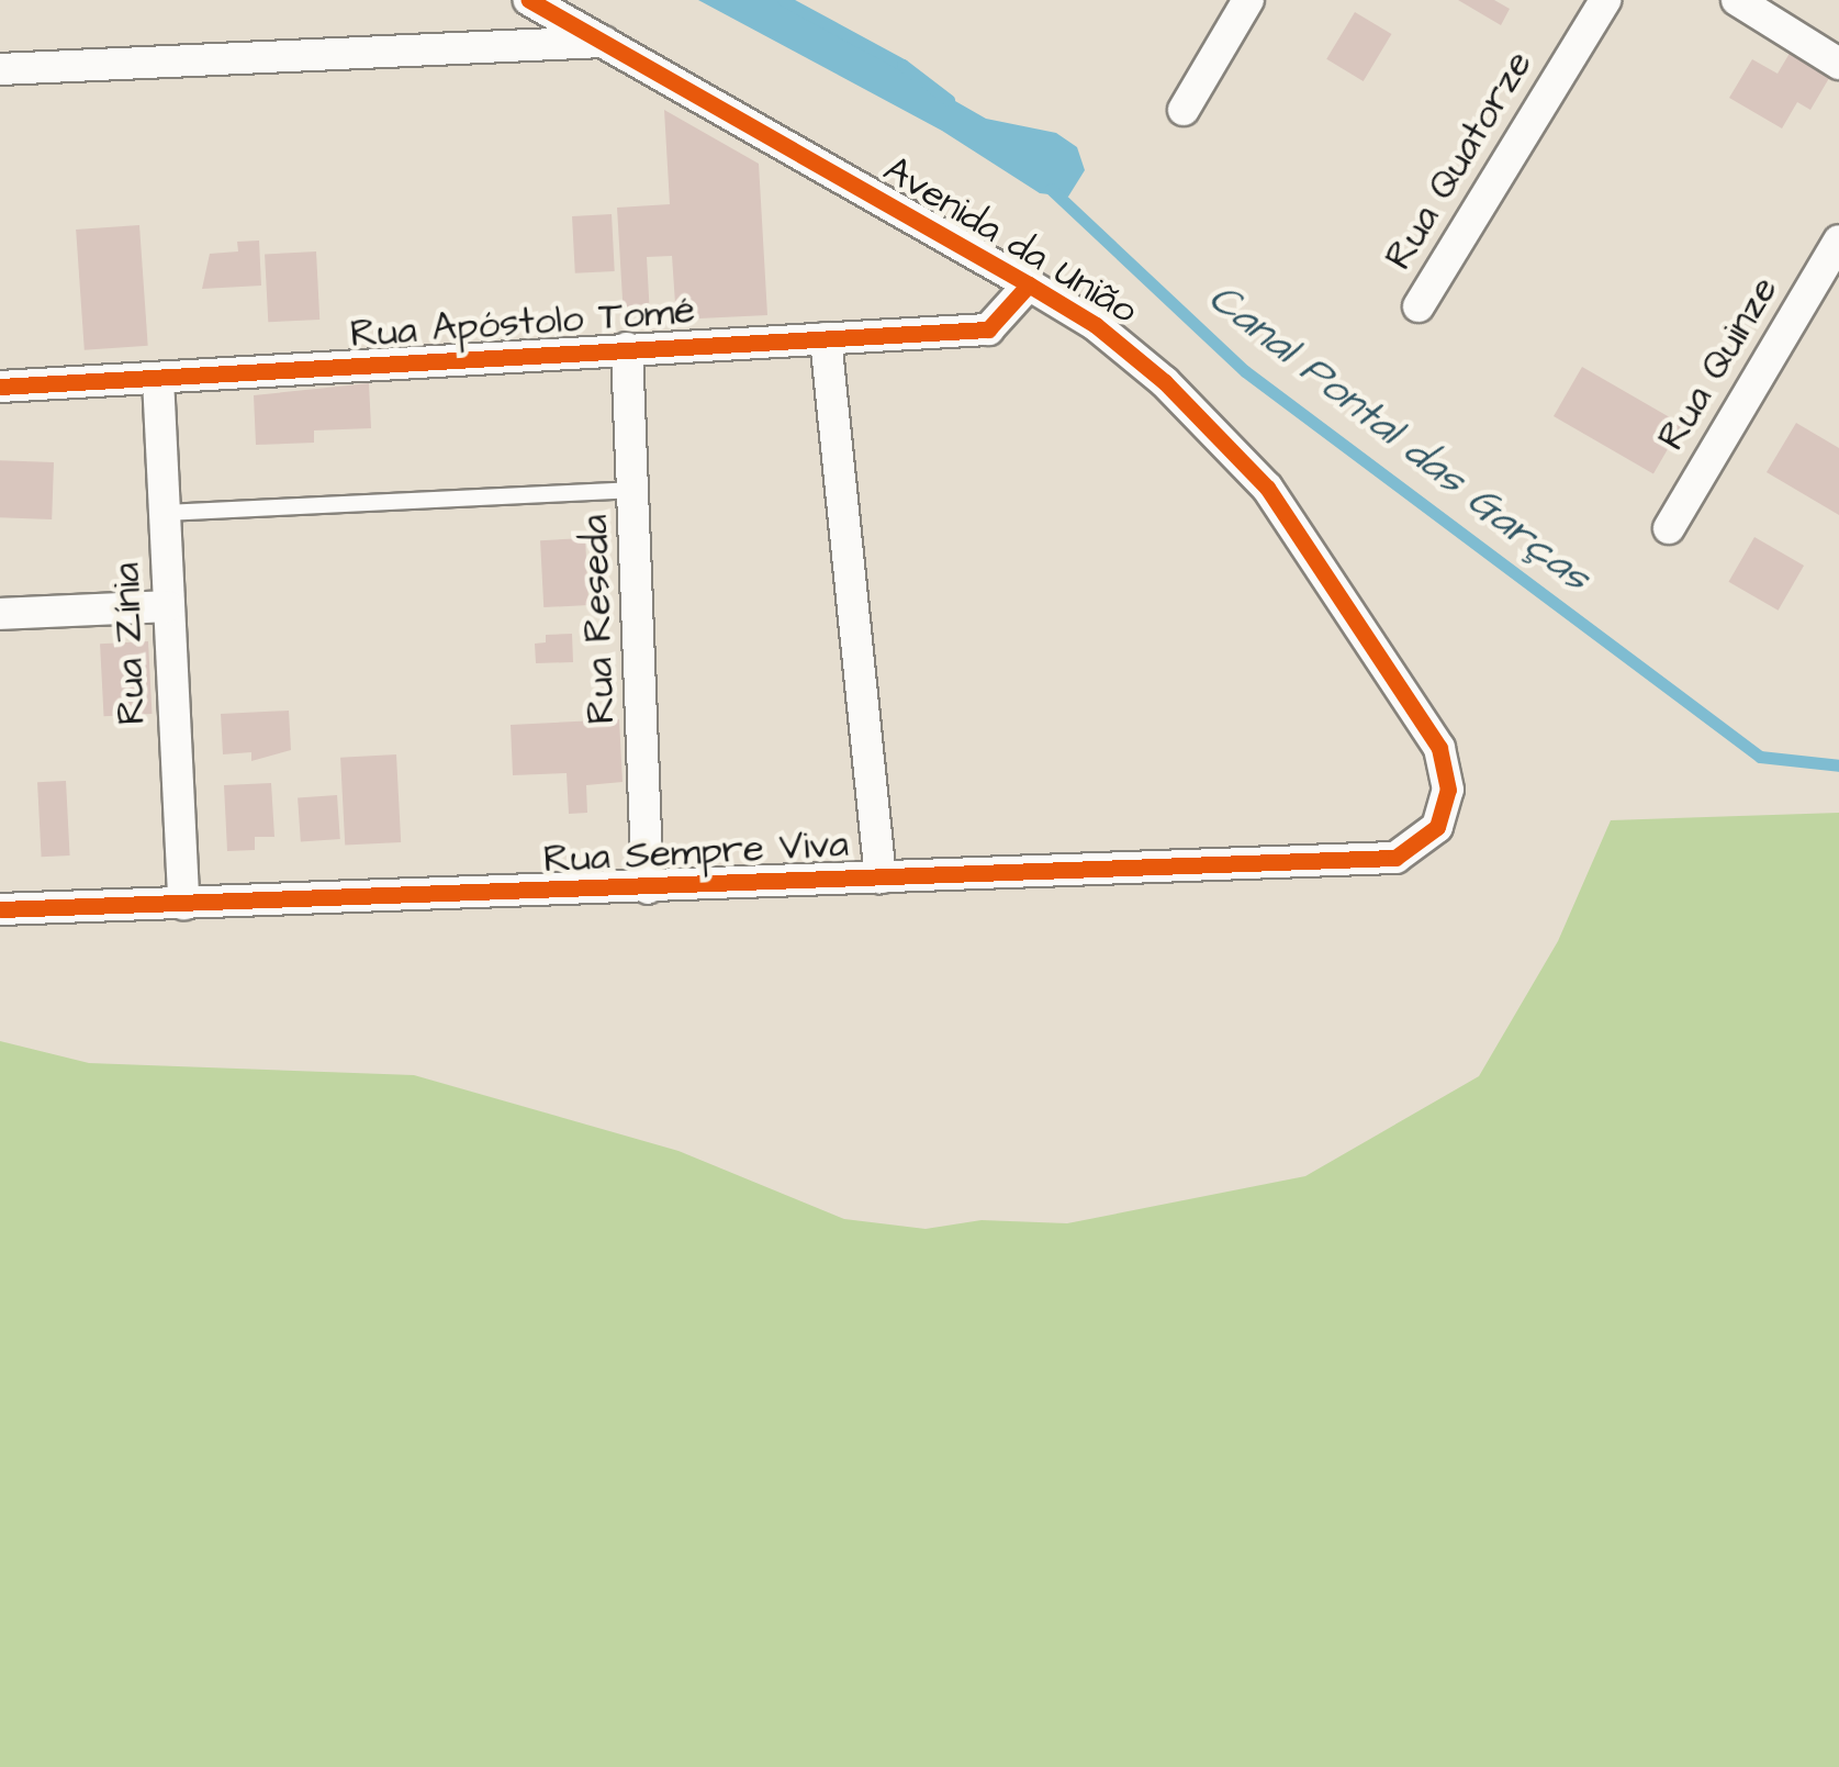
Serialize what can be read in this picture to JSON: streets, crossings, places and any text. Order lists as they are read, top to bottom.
{
  "streets": {
    "street": [
      "Rua Quatorze",
      "Avenida da União",
      "Rua Apóstolo Tomé",
      "Rua Quinze",
      "Rua Reseda",
      "Rua Zínia",
      "Rua Sempre Viva"
    ]
  },
  "crossings": [
    ["Avenida da União", "Rua Apóstolo Tomé"],
    ["Avenida da União", "Rua Sempre Viva"],
    ["Rua Apóstolo Tomé", "Rua Reseda"],
    ["Rua Apóstolo Tomé", "Rua Zínia"],
    ["Rua Reseda", "Rua Sempre Viva"],
    ["Rua Zínia", "Rua Sempre Viva"]
  ],
  "water": ["Canal Pontal das Garças"]
}
